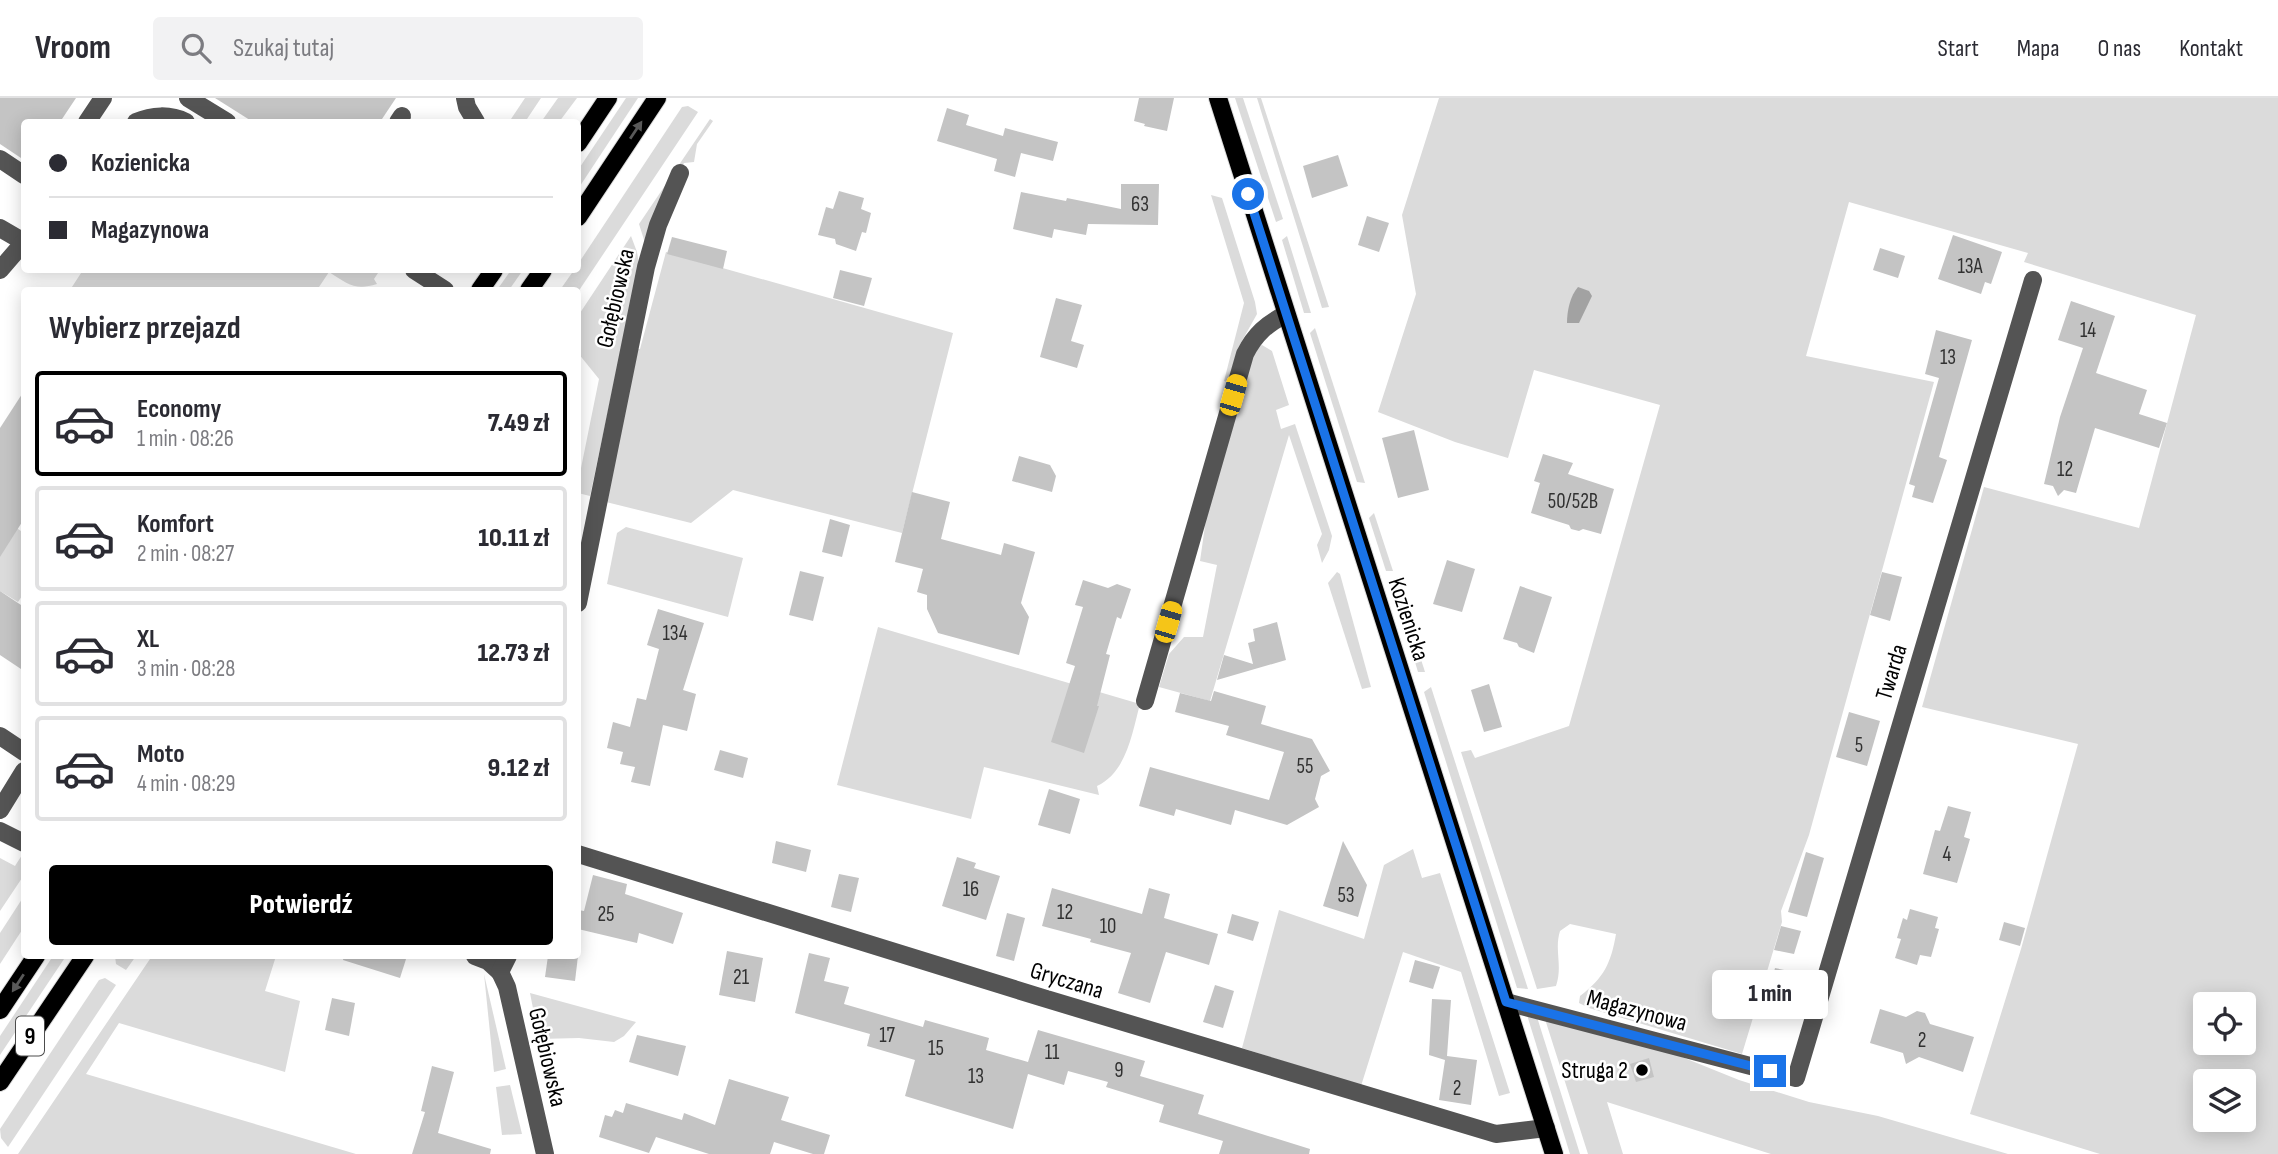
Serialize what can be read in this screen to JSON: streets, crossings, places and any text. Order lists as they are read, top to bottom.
{
  "streets": {
    "main road": ["Kozienicka", "9"],
    "street": [
      "Gołębiowska",
      "Twarda",
      "Gryczana",
      "Magazynowa"
    ]
  },
  "crossings": [
    ["Kozienicka", "Gryczana"],
    ["Kozienicka", "Magazynowa"],
    ["Twarda", "Magazynowa"]
  ],
  "places": ["Struga 2"],
  "house_numbers": [
    "63",
    "13A",
    "14",
    "13",
    "12",
    "50/52B",
    "134",
    "5",
    "55",
    "4",
    "16",
    "53",
    "12",
    "25",
    "10",
    "21",
    "17",
    "2",
    "15",
    "11",
    "9",
    "13",
    "2"
  ],
  "page": {
    "header": "Vroom",
    "search": "Szukaj tutaj",
    "nav": [
      "Start",
      "Mapa",
      "O nas",
      "Kontakt"
    ],
    "banner": ["Kozienicka", "Magazynowa"],
    "heading": "Wybierz przejazd",
    "list": [
      {
        "name": "Economy",
        "note": "1 min · 08:26",
        "value": "7.49 zł"
      },
      {
        "name": "Komfort",
        "note": "2 min · 08:27",
        "value": "10.11 zł"
      },
      {
        "name": "XL",
        "note": "3 min · 08:28",
        "value": "12.73 zł"
      },
      {
        "name": "Moto",
        "note": "4 min · 08:29",
        "value": "9.12 zł"
      }
    ],
    "buttons": "Potwierdź",
    "bubble": "1 min"
  }
}
